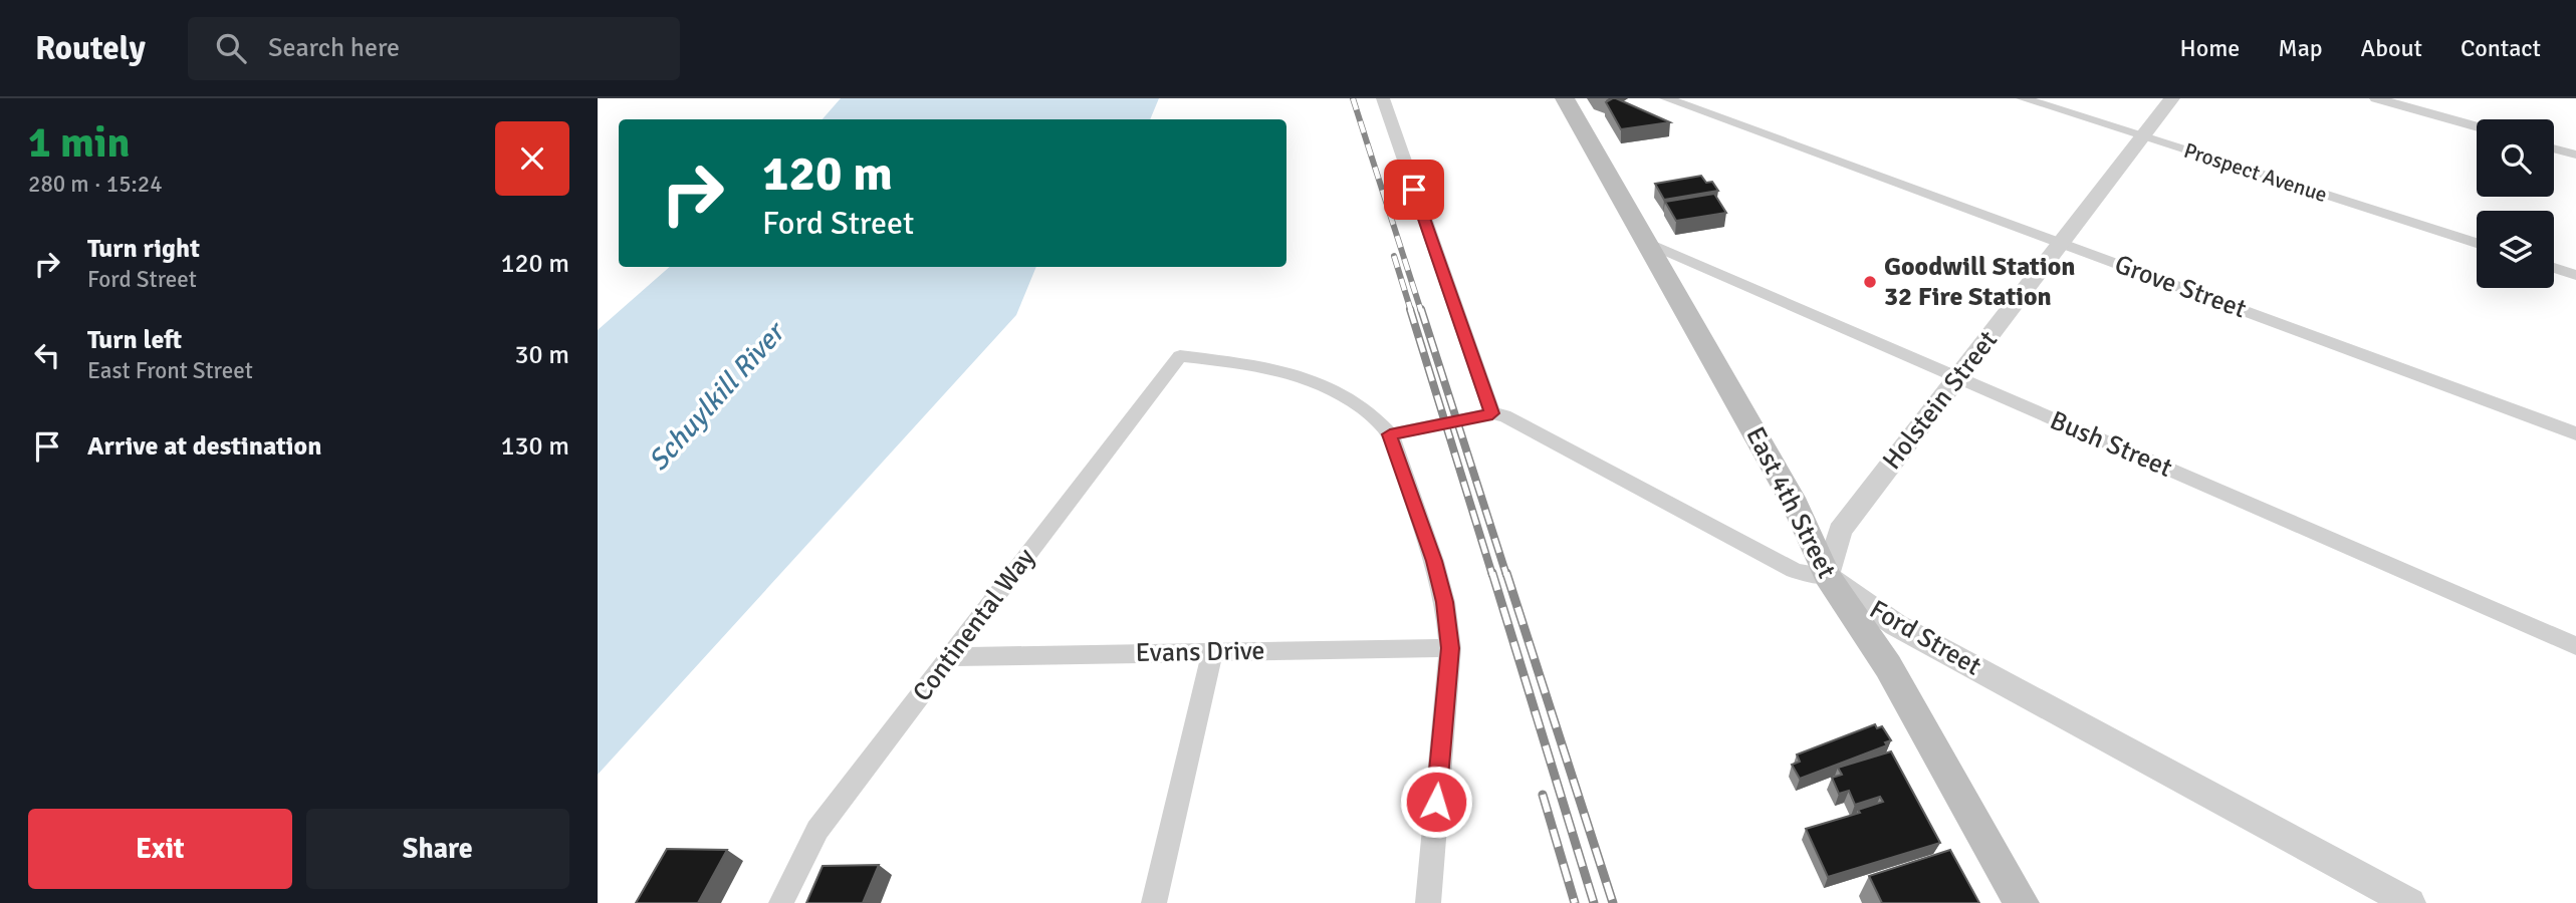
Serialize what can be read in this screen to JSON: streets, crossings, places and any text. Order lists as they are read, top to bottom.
{
  "streets": {
    "main road": ["East 4th Street"],
    "street": [
      "Prospect Avenue",
      "Grove Street",
      "Holstein Street",
      "Bush Street",
      "Continental Way",
      "Ford Street",
      "Evans Drive"
    ]
  },
  "crossings": [
    ["Prospect Avenue", "Holstein Street"],
    ["Grove Street", "Holstein Street"],
    ["Holstein Street", "Bush Street"],
    ["Holstein Street", "East 4th Street"],
    ["Holstein Street", "Ford Street"],
    ["Bush Street", "East 4th Street"],
    ["East 4th Street", "Ford Street"],
    ["Continental Way", "Evans Drive"]
  ],
  "water": ["Schuylkill River"],
  "places": ["Goodwill Station 32 Fire Station"],
  "page": {
    "header": "Routely",
    "search": "Search here",
    "nav": [
      "Home",
      "Map",
      "About",
      "Contact"
    ],
    "heading": ["1 min", "280 m · 15:24"],
    "turn": ["120 m", "Ford Street"],
    "list": [
      {
        "name": "Turn right",
        "note": "Ford Street",
        "value": "120 m"
      },
      {
        "name": "Turn left",
        "note": "East Front Street",
        "value": "30 m"
      },
      {
        "name": "Arrive at destination",
        "value": "130 m"
      }
    ],
    "buttons": ["Exit", "Share"]
  }
}
